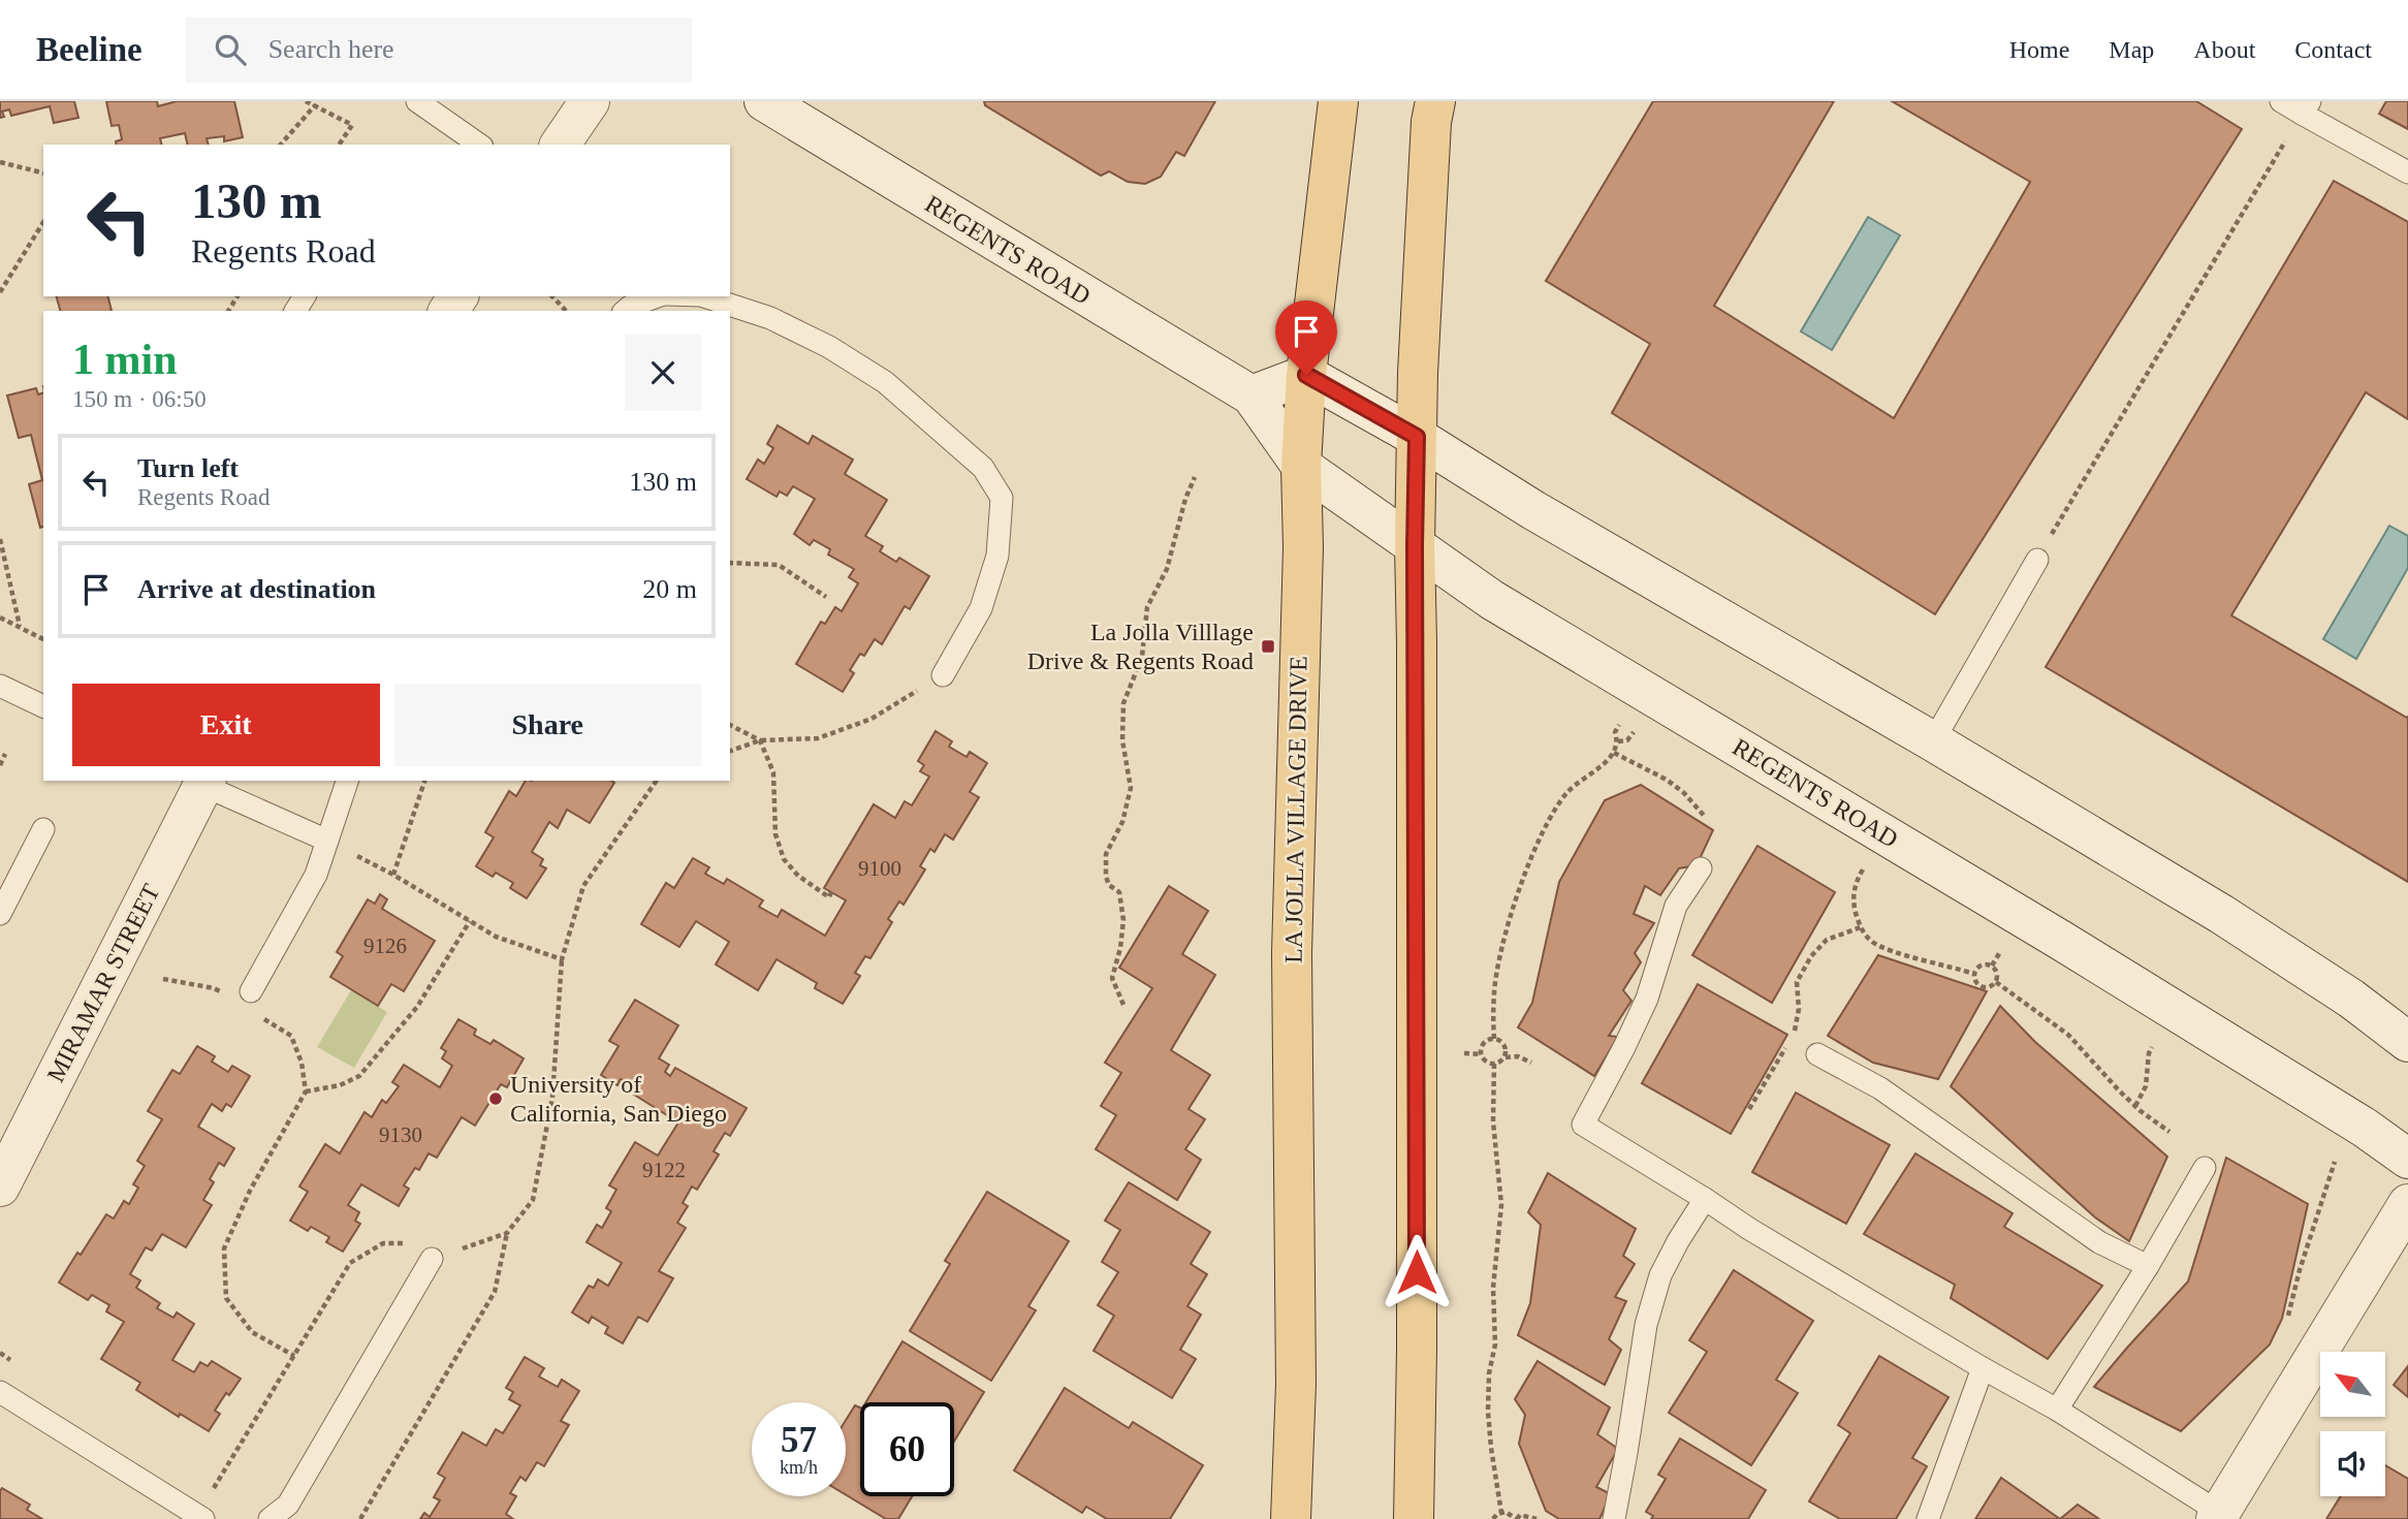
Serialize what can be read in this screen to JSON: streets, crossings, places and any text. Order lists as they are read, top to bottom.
{
  "streets": {
    "main road": ["REGENTS ROAD", "LA JOLLA VILLAGE DRIVE", "MIRAMAR STREET"]
  },
  "crossings": [
    ["REGENTS ROAD", "LA JOLLA VILLAGE DRIVE"]
  ],
  "places": {
    "transit": ["La Jolla Villlage Drive & Regents Road"],
    "other": ["University of California, San Diego"]
  },
  "house_numbers": [
    "9100",
    "9126",
    "9130",
    "9122"
  ],
  "north": "top left",
  "page": {
    "header": "Beeline",
    "search": "Search here",
    "nav": [
      "Home",
      "Map",
      "About",
      "Contact"
    ],
    "turn": ["130 m", "Regents Road"],
    "heading": ["1 min", "150 m · 06:50"],
    "list": [
      {
        "name": "Turn left",
        "note": "Regents Road",
        "value": "130 m"
      },
      {
        "name": "Arrive at destination",
        "value": "20 m"
      }
    ],
    "buttons": ["Exit", "Share"],
    "speed": "57 km/h",
    "limit": "60"
  }
}
